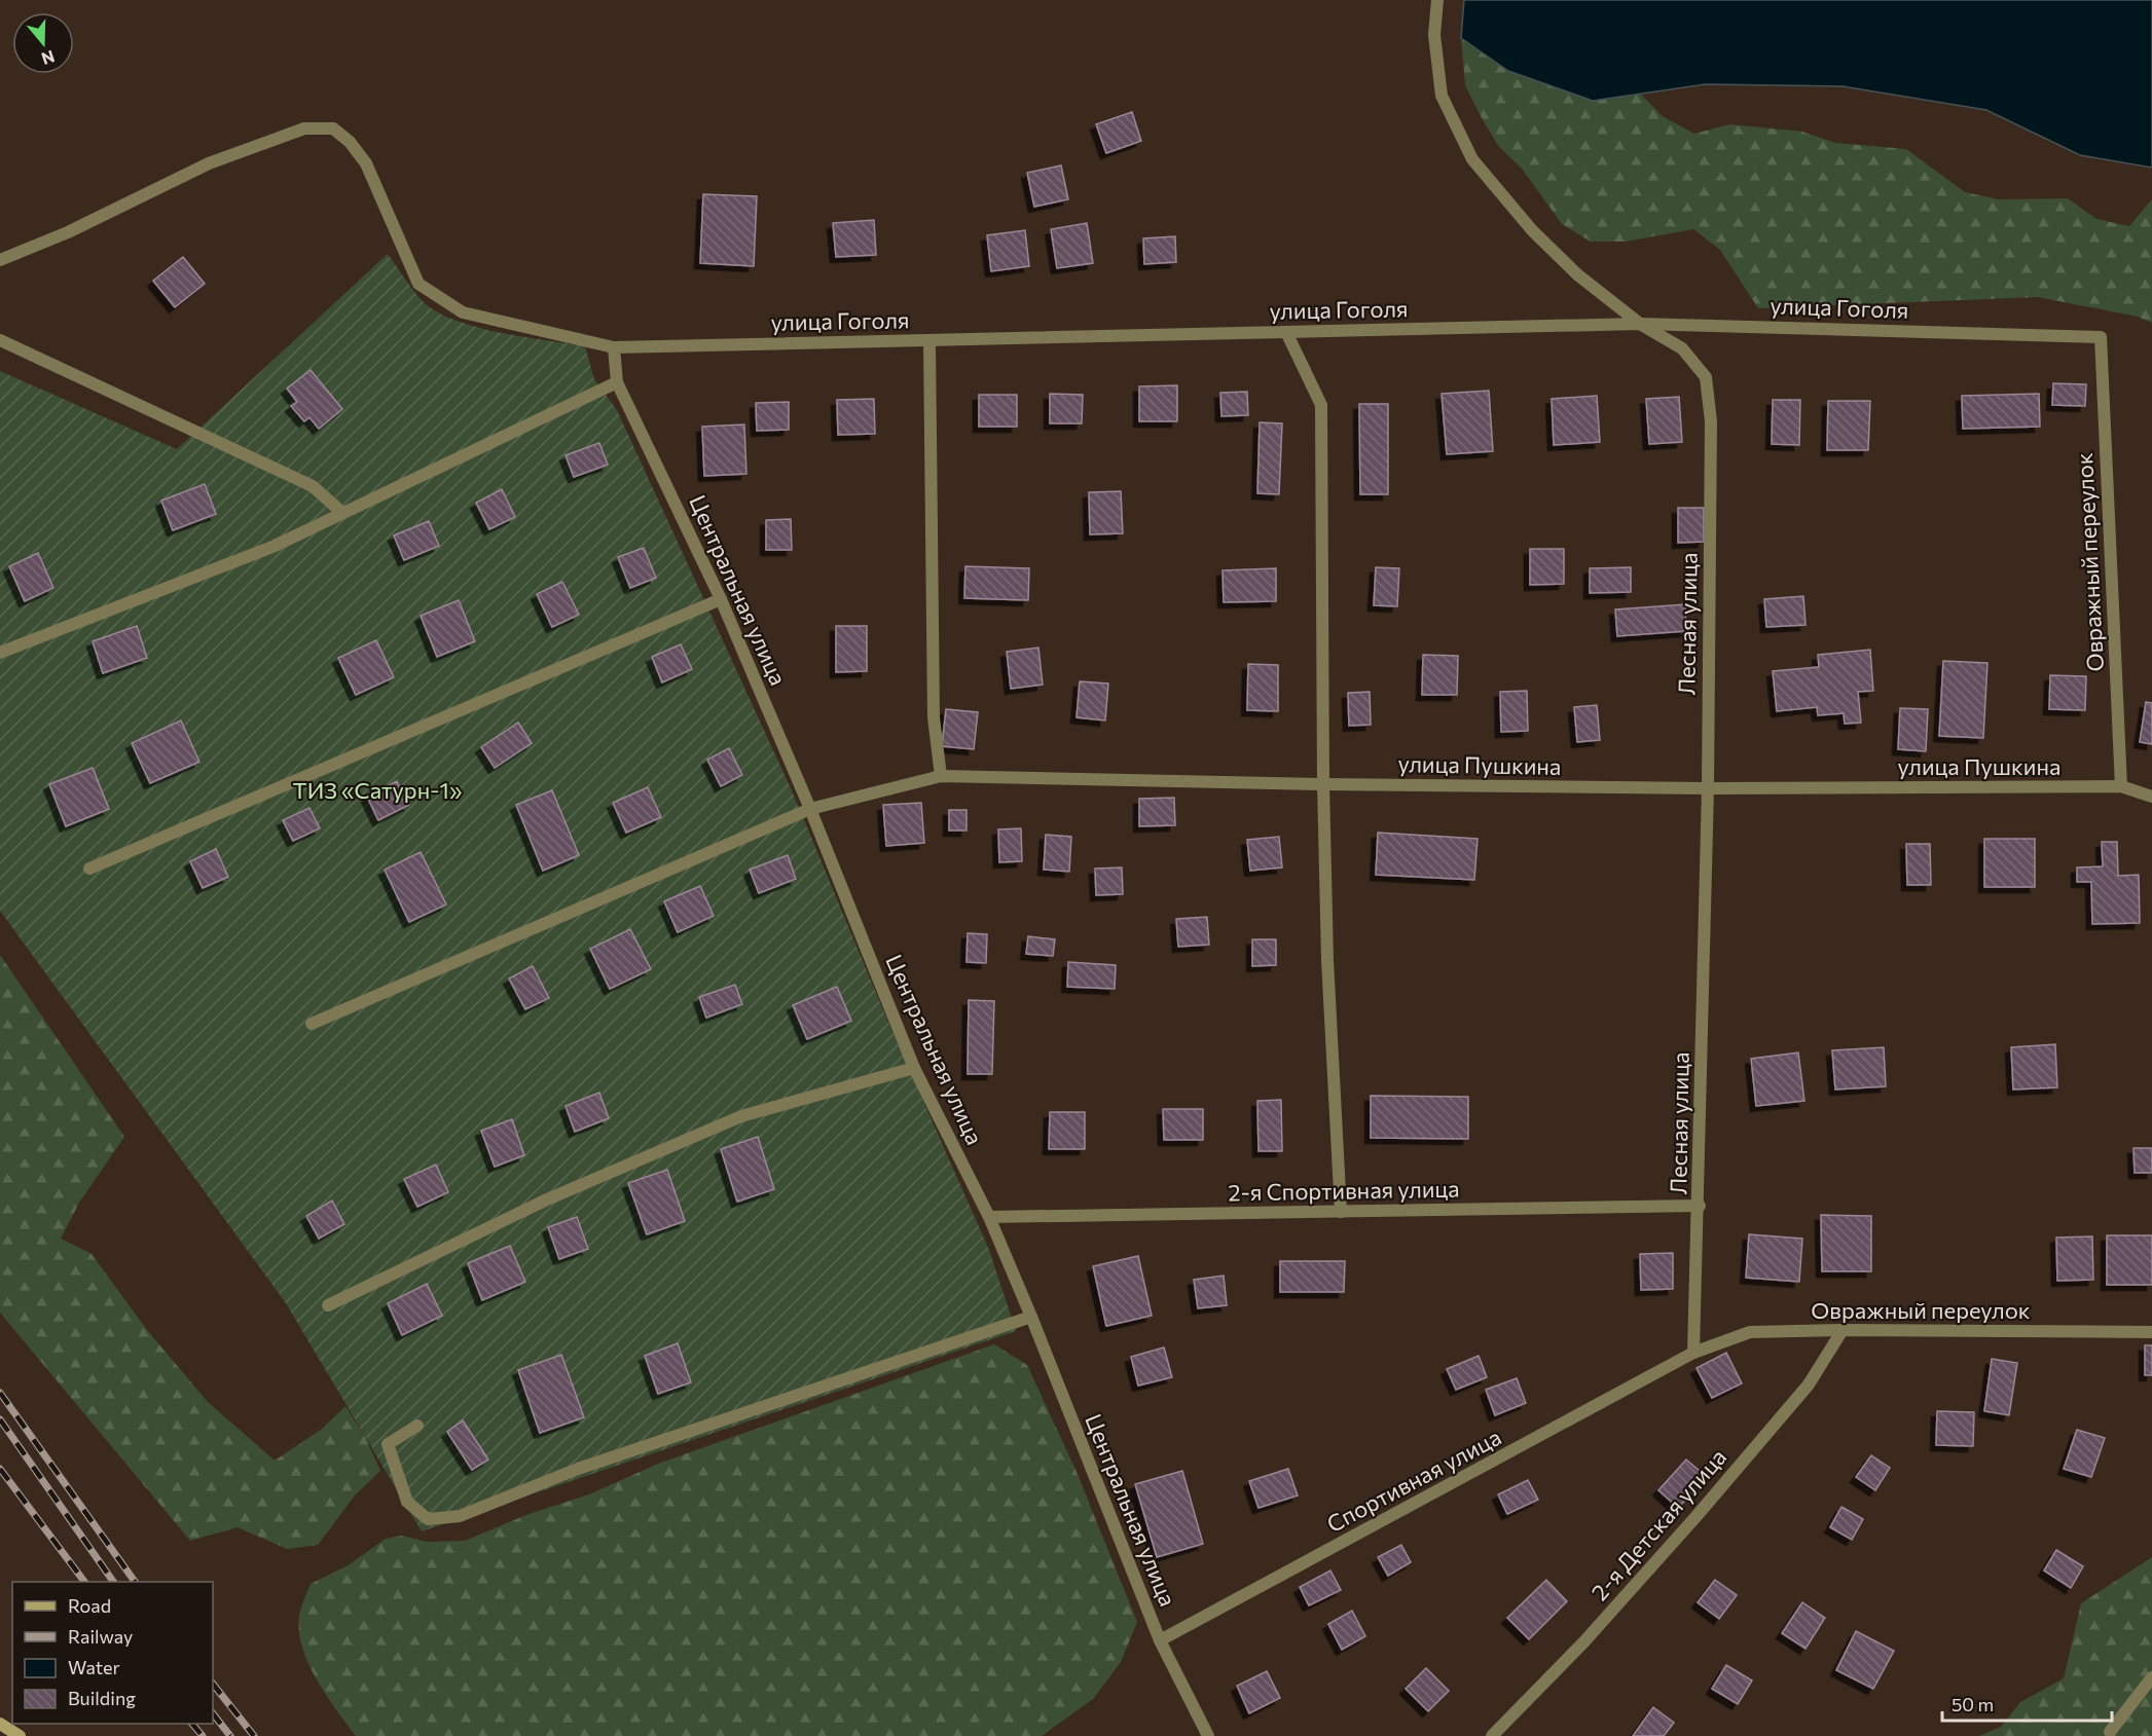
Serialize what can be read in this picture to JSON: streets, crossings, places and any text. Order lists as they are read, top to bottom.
{
  "streets": {
    "street": [
      "улица Гоголя",
      "Овражный переулок",
      "Центральная улица",
      "Лесная улица",
      "улица Пушкина",
      "2-я Спортивная улица",
      "Спортивная улица",
      "2-я Детская улица"
    ]
  },
  "crossings": [
    ["улица Гоголя", "Овражный переулок"],
    ["улица Гоголя", "Лесная улица"],
    ["Овражный переулок", "Лесная улица"],
    ["Овражный переулок", "улица Пушкина"],
    ["Овражный переулок", "Спортивная улица"],
    ["Овражный переулок", "2-я Детская улица"],
    ["Центральная улица", "улица Пушкина"],
    ["Центральная улица", "2-я Спортивная улица"],
    ["Центральная улица", "Спортивная улица"],
    ["Лесная улица", "улица Пушкина"],
    ["Лесная улица", "2-я Спортивная улица"],
    ["Лесная улица", "Спортивная улица"]
  ],
  "parks": ["ТИЗ «Сатурн-1»"],
  "legend": [
    "Road",
    "Railway",
    "Water",
    "Building"
  ],
  "scale_bar": "50 m",
  "north": "bottom"
}
